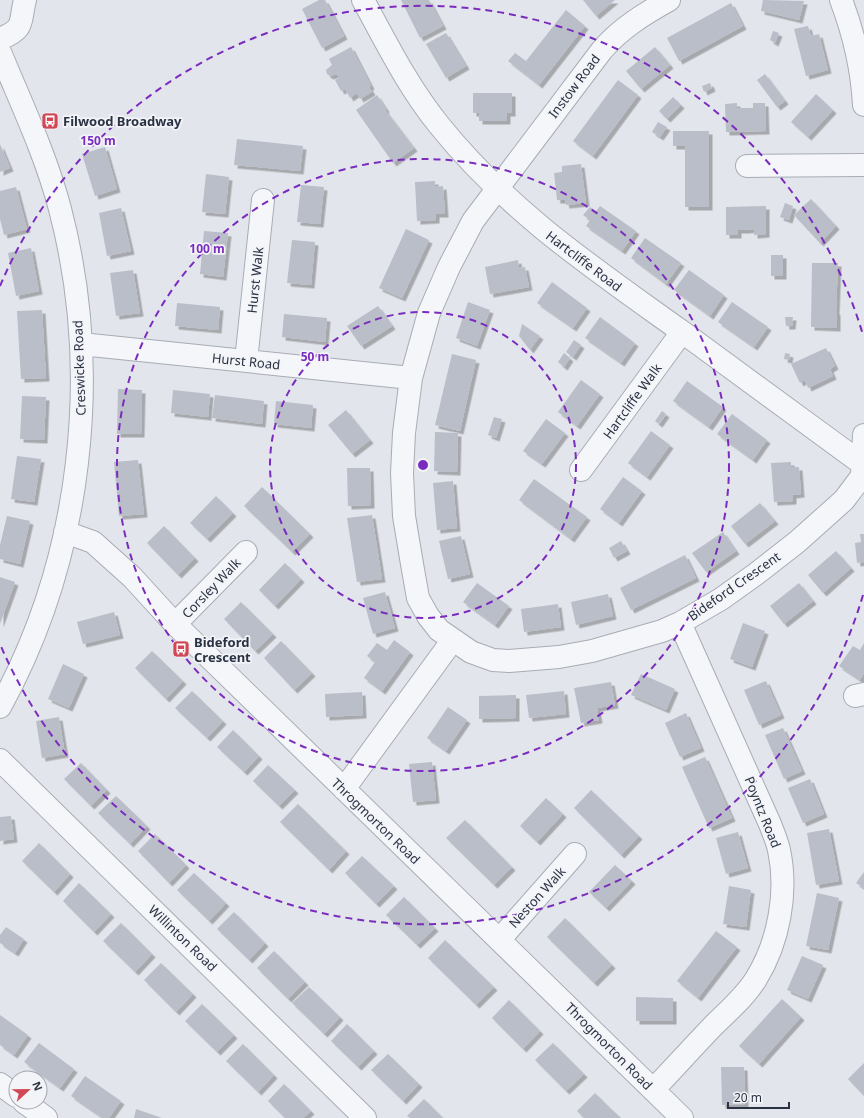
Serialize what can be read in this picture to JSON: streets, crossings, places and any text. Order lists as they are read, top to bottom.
{
  "streets": {
    "street": [
      "Instow Road",
      "Hartcliffe Road",
      "Hurst Walk",
      "Hurst Road",
      "Creswicke Road",
      "Hartcliffe Walk",
      "Bideford Crescent",
      "Corsley Walk",
      "Poyntz Road",
      "Throgmorton Road",
      "Neston Walk",
      "Willinton Road"
    ]
  },
  "crossings": [
    ["Instow Road", "Hartcliffe Road"],
    ["Instow Road", "Bideford Crescent"],
    ["Hartcliffe Road", "Hartcliffe Walk"],
    ["Hartcliffe Road", "Bideford Crescent"],
    ["Hurst Walk", "Hurst Road"],
    ["Hurst Road", "Creswicke Road"],
    ["Hurst Road", "Bideford Crescent"],
    ["Creswicke Road", "Throgmorton Road"],
    ["Bideford Crescent", "Poyntz Road"],
    ["Corsley Walk", "Throgmorton Road"],
    ["Poyntz Road", "Throgmorton Road"],
    ["Throgmorton Road", "Neston Walk"]
  ],
  "places": {
    "bus stop": ["Filwood Broadway", "Bideford Crescent"]
  },
  "scale_bar": "20 m",
  "north": "right",
  "rings": ["150 m", "100 m", "50 m"]
}
